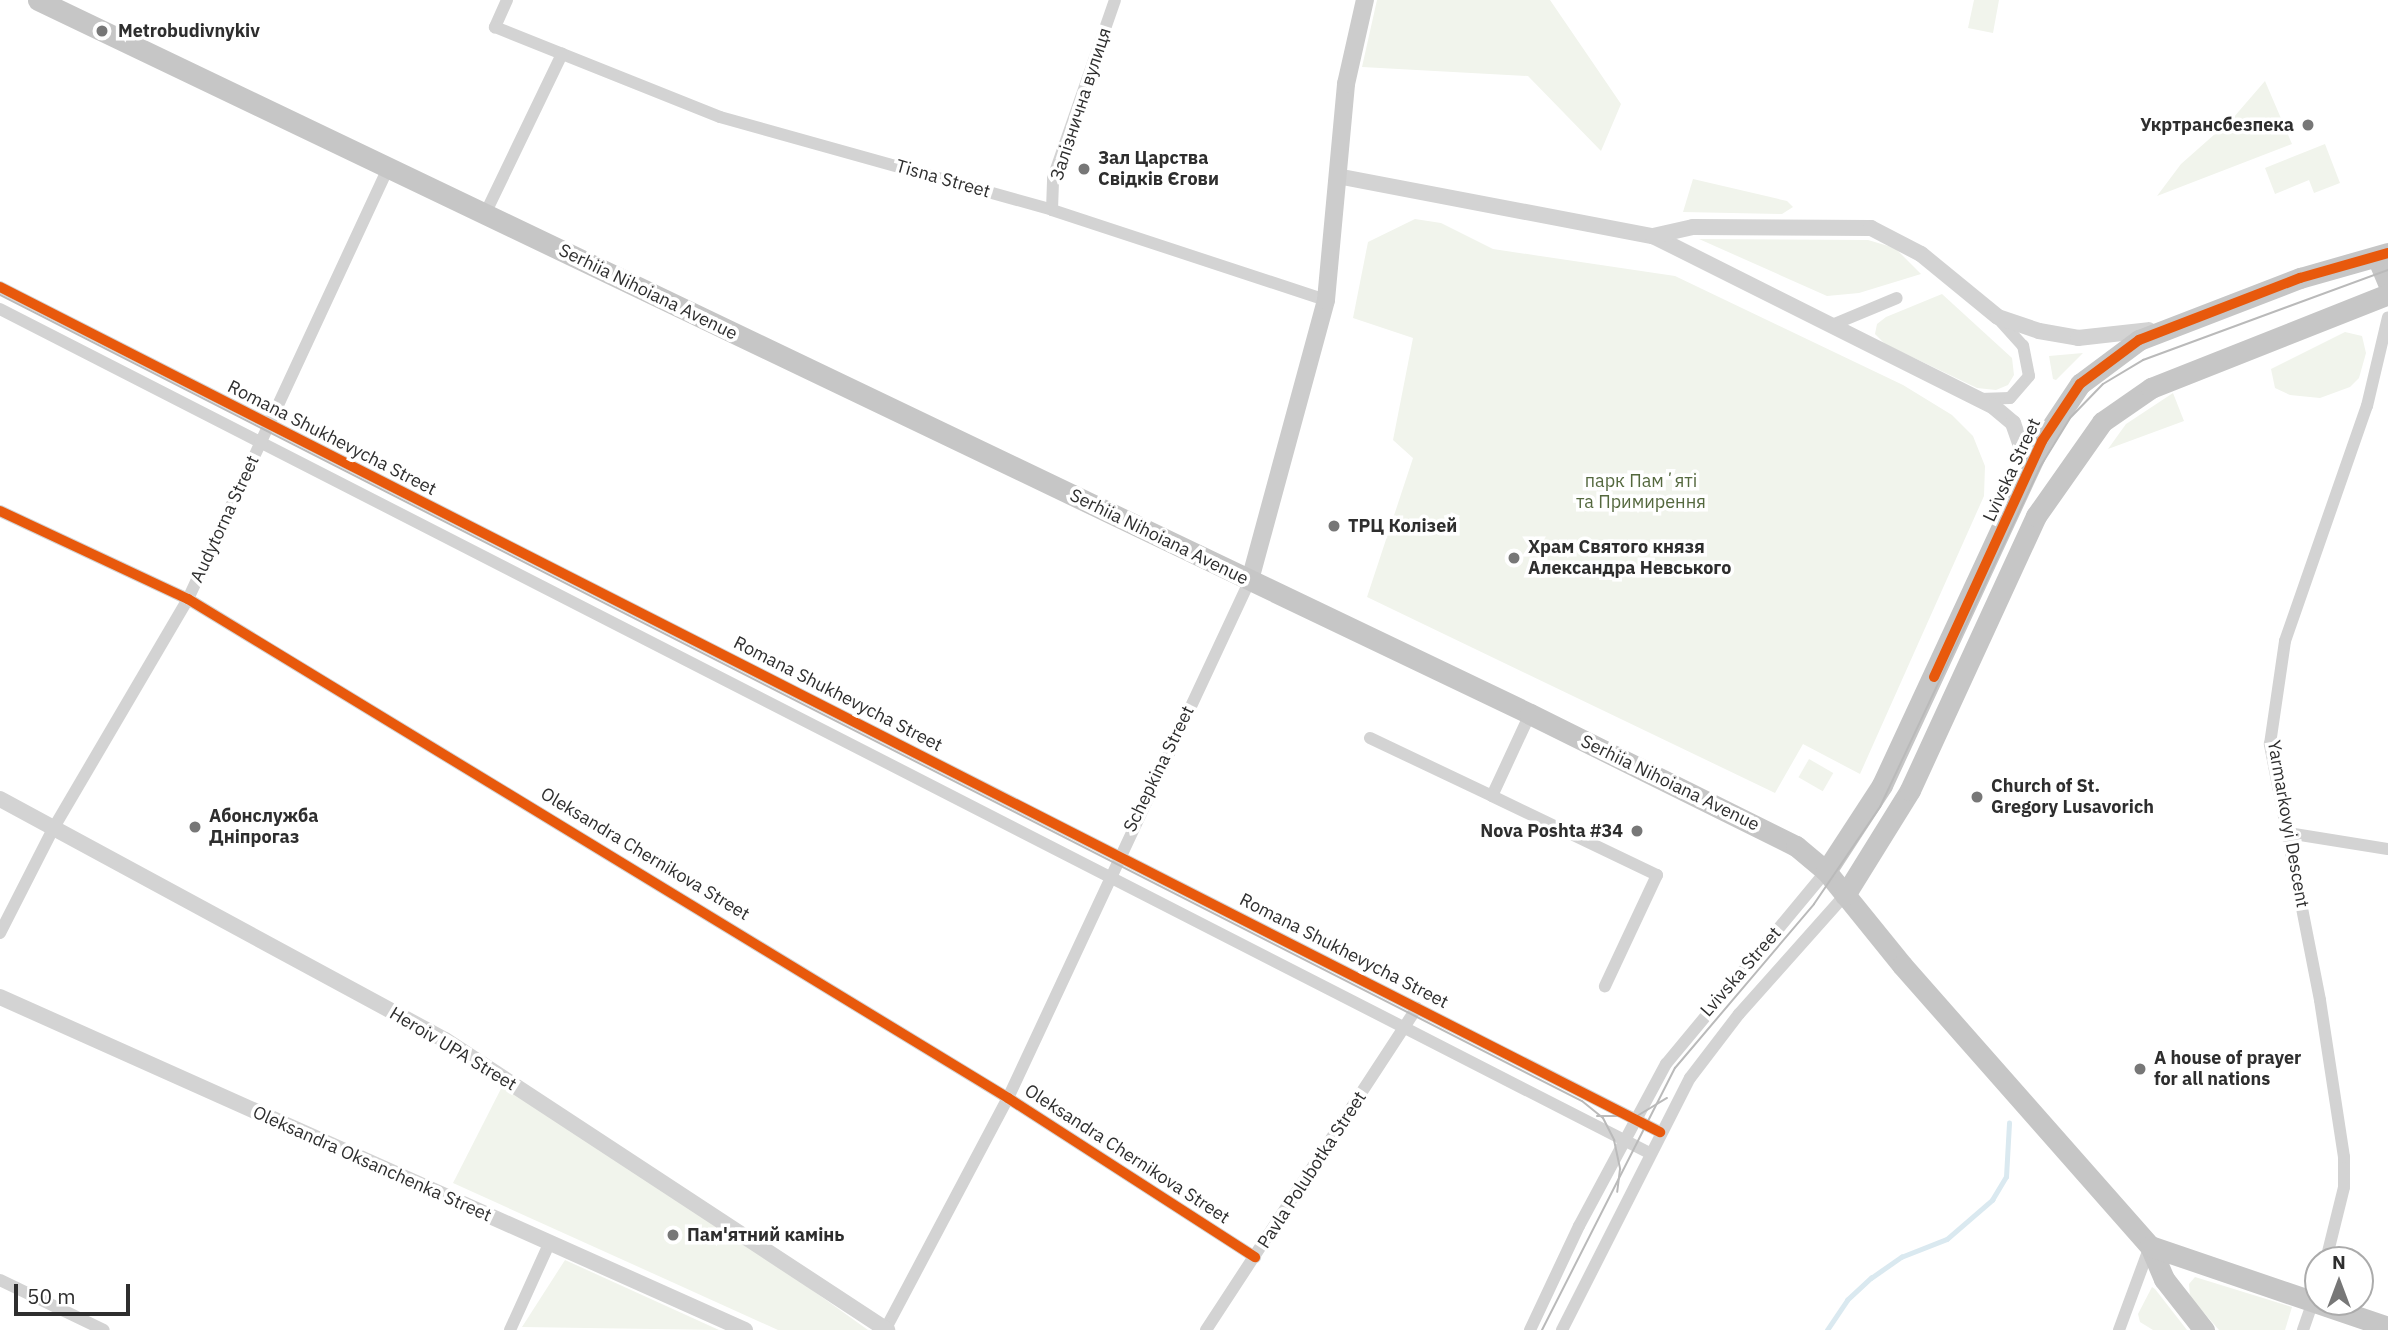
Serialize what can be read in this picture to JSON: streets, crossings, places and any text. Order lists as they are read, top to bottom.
{
  "streets": {
    "main road": ["Serhiia Nihoiana Avenue", "Lvivska Street", "Schepkina Street"],
    "street": [
      "Залізнична вулиця",
      "Tisna Street",
      "Romana Shukhevycha Street",
      "Audytorna Street",
      "Yarmarkovyi Descent",
      "Oleksandra Chernikova Street",
      "Heroiv UPA Street",
      "Oleksandra Oksanchenka Street",
      "Pavla Polubotka Street"
    ]
  },
  "crossings": [
    ["Залізнична вулиця", "Tisna Street"],
    ["Tisna Street", "Schepkina Street"],
    ["Serhiia Nihoiana Avenue", "Lvivska Street"],
    ["Serhiia Nihoiana Avenue", "Audytorna Street"],
    ["Serhiia Nihoiana Avenue", "Schepkina Street"],
    ["Romana Shukhevycha Street", "Lvivska Street"],
    ["Romana Shukhevycha Street", "Audytorna Street"],
    ["Romana Shukhevycha Street", "Schepkina Street"],
    ["Romana Shukhevycha Street", "Pavla Polubotka Street"],
    ["Audytorna Street", "Oleksandra Chernikova Street"],
    ["Audytorna Street", "Heroiv UPA Street"],
    ["Schepkina Street", "Oleksandra Chernikova Street"],
    ["Schepkina Street", "Heroiv UPA Street"],
    ["Oleksandra Chernikova Street", "Pavla Polubotka Street"]
  ],
  "parks": ["парк Памʼяті та Примирення"],
  "places": [
    "Metrobudivnykiv",
    "Укртрансбезпека",
    "Зал Царства Свідків Єгови",
    "ТРЦ Колізей",
    "Храм Святого князя Александра Невського",
    "Church of St. Gregory Lusavorich",
    "Абонслужба Дніпрогаз",
    "Nova Poshta #34",
    "A house of prayer for all nations",
    "Пам'ятний камінь"
  ],
  "scale_bar": "50 m",
  "north": "top"
}
